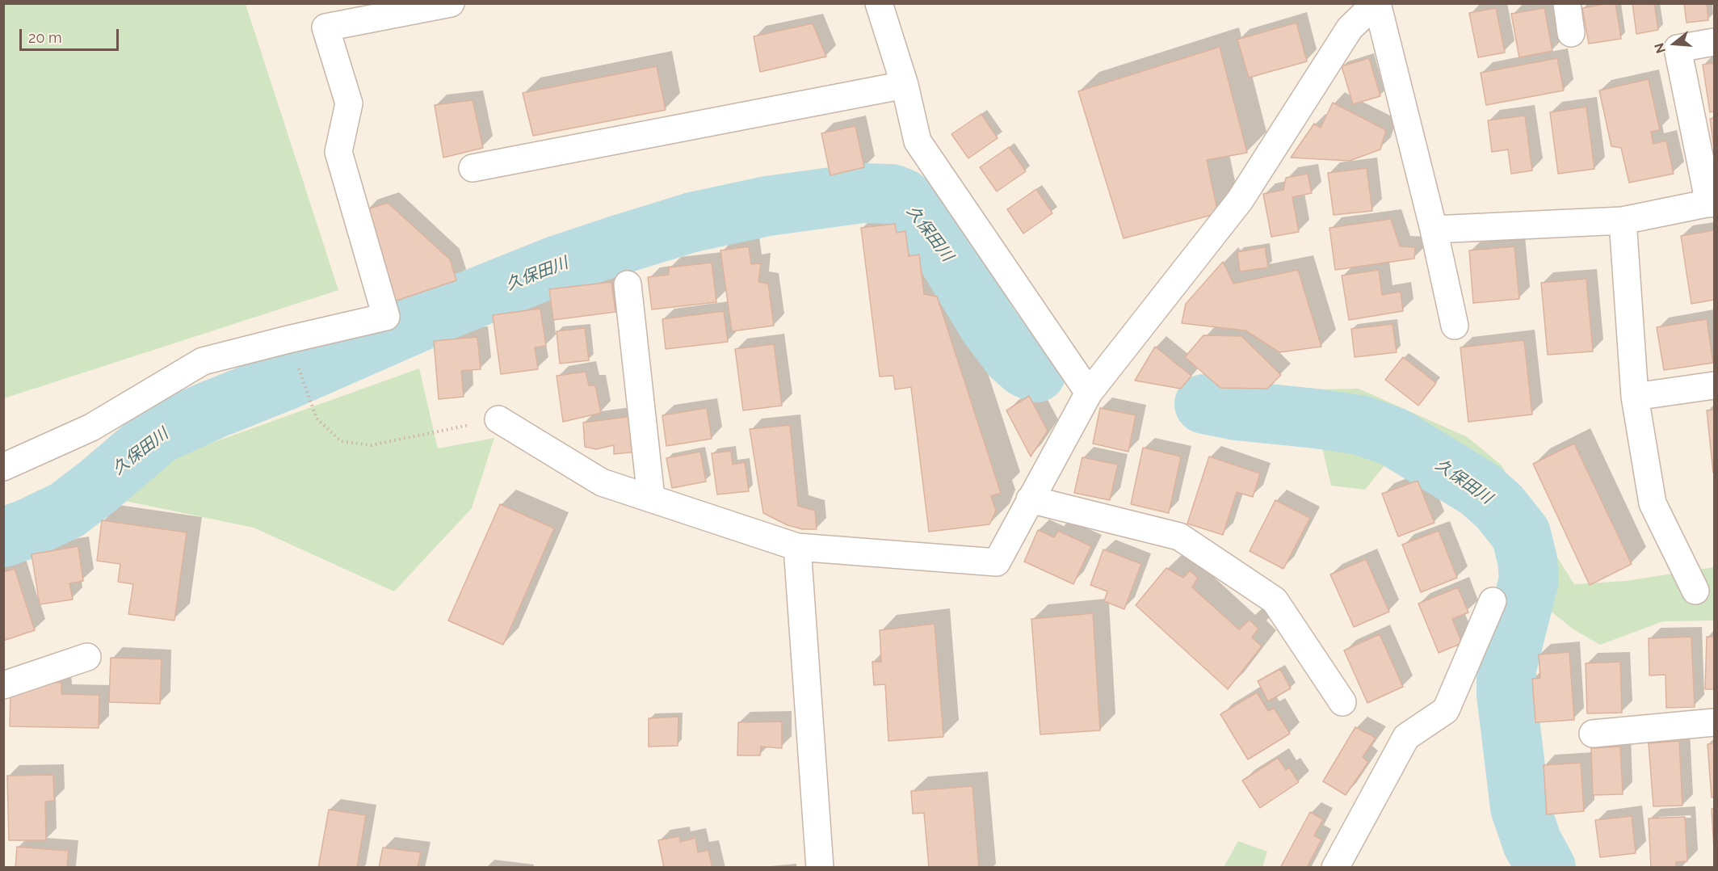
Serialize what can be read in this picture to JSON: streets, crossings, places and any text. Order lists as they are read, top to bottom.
{
  "water": ["久保田川"],
  "scale_bar": "20 m",
  "north": "left"
}
